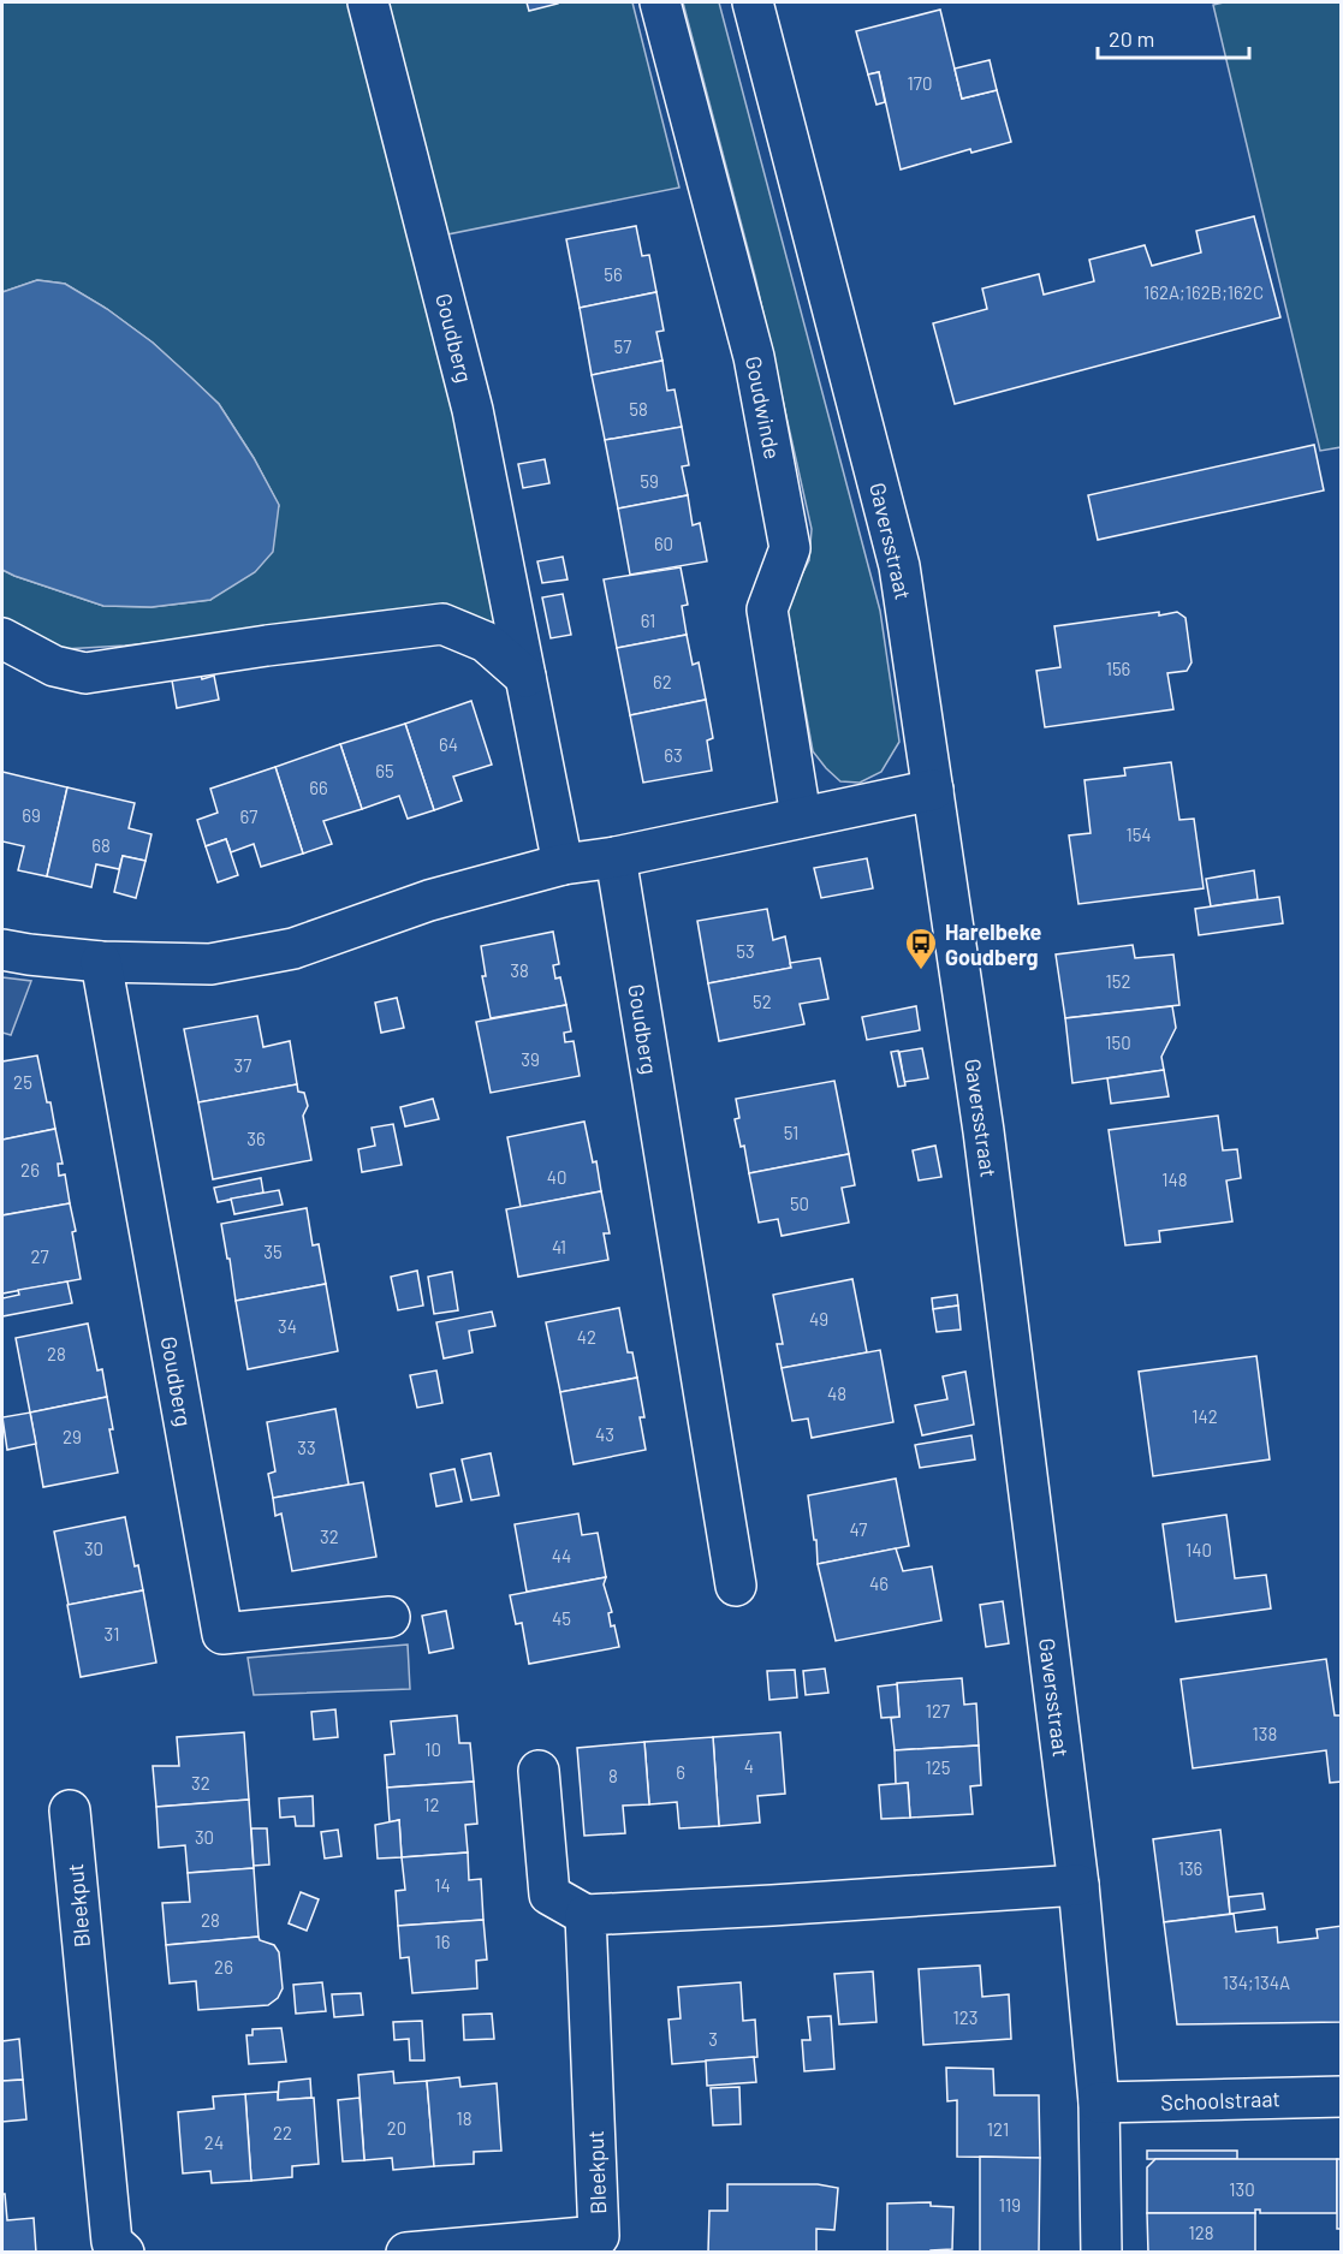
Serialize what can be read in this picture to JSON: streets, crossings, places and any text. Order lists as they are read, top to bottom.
{
  "streets": {
    "street": [
      "Goudberg",
      "Goudwinde",
      "Gaversstraat",
      "Bleekput",
      "Schoolstraat"
    ]
  },
  "crossings": [
    ["Gaversstraat", "Schoolstraat"]
  ],
  "places": {
    "bus stop": ["Harelbeke Goudberg"]
  },
  "house_numbers": [
    "170",
    "56",
    "162A;162B;162C",
    "57",
    "58",
    "59",
    "60",
    "61",
    "156",
    "62",
    "64",
    "63",
    "65",
    "66",
    "69",
    "67",
    "154",
    "68",
    "53",
    "38",
    "152",
    "52",
    "150",
    "39",
    "37",
    "25",
    "51",
    "36",
    "26",
    "40",
    "148",
    "50",
    "41",
    "35",
    "27",
    "49",
    "34",
    "42",
    "28",
    "48",
    "142",
    "43",
    "29",
    "33",
    "47",
    "32",
    "30",
    "140",
    "44",
    "46",
    "45",
    "31",
    "127",
    "138",
    "10",
    "4",
    "125",
    "6",
    "8",
    "32",
    "12",
    "30",
    "136",
    "14",
    "28",
    "16",
    "26",
    "134;134A",
    "123",
    "3",
    "18",
    "20",
    "121",
    "22",
    "24",
    "130",
    "119",
    "128"
  ],
  "scale_bar": "20 m"
}
